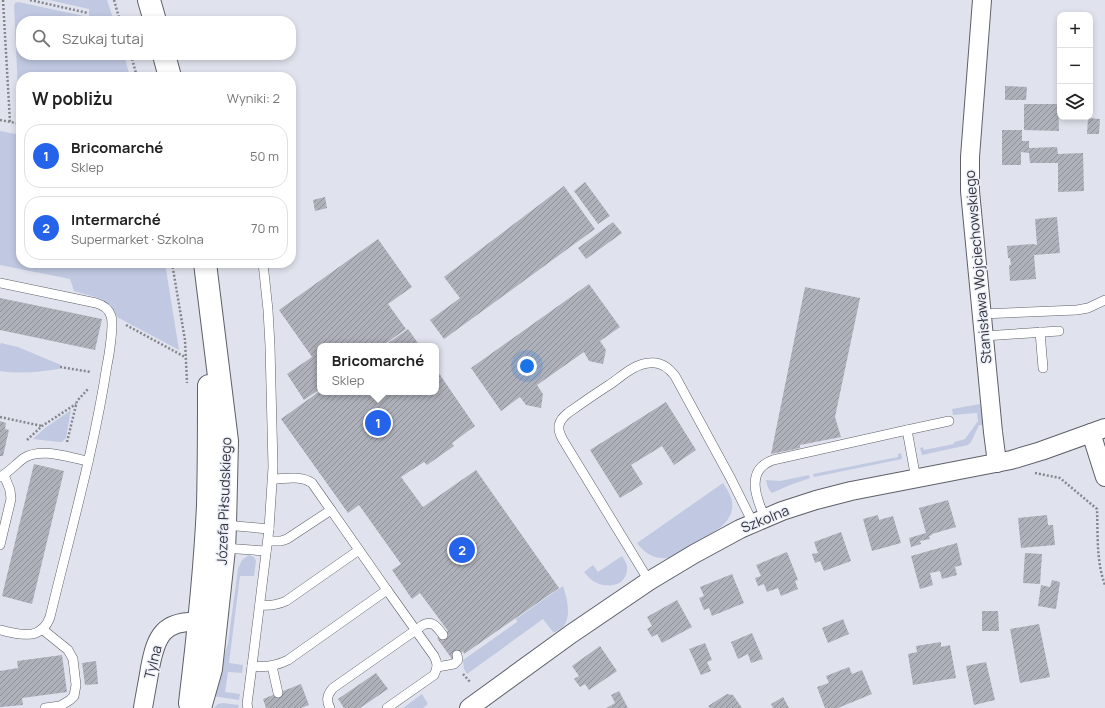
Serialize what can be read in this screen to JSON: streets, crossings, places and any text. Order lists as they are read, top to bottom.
{
  "streets": {
    "street": [
      "Stanisława Wojciechowskiego",
      "Józefa Piłsudskiego",
      "Szkolna",
      "Tylna"
    ]
  },
  "crossings": [
    ["Stanisława Wojciechowskiego", "Szkolna"],
    ["Józefa Piłsudskiego", "Tylna"]
  ],
  "page": {
    "map_buttons": ["+", "−"],
    "search": "Szukaj tutaj",
    "heading": ["W pobliżu", "Wyniki: 2"],
    "list": [
      {
        "mark": "1",
        "name": "Bricomarché",
        "note": "Sklep",
        "value": "50 m"
      },
      {
        "mark": "2",
        "name": "Intermarché",
        "note": "Supermarket · Szkolna",
        "value": "70 m"
      }
    ],
    "popup": ["Bricomarché", "Sklep"],
    "pins": ["1", "2"]
  }
}
